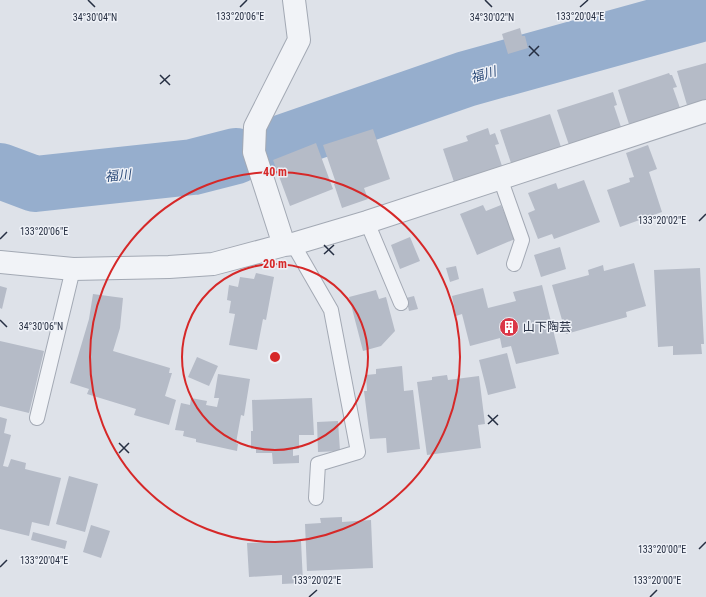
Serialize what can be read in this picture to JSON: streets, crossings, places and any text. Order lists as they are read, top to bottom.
{
  "water": ["福川"],
  "places": {
    "building": ["山下陶芸"]
  },
  "coordinates": [
    "133°20'06\"E",
    "133°20'04\"E",
    "34°30'04\"N",
    "34°30'02\"N",
    "133°20'02\"E",
    "34°30'06\"N",
    "133°20'00\"E"
  ],
  "rings": ["40 m", "20 m"]
}
